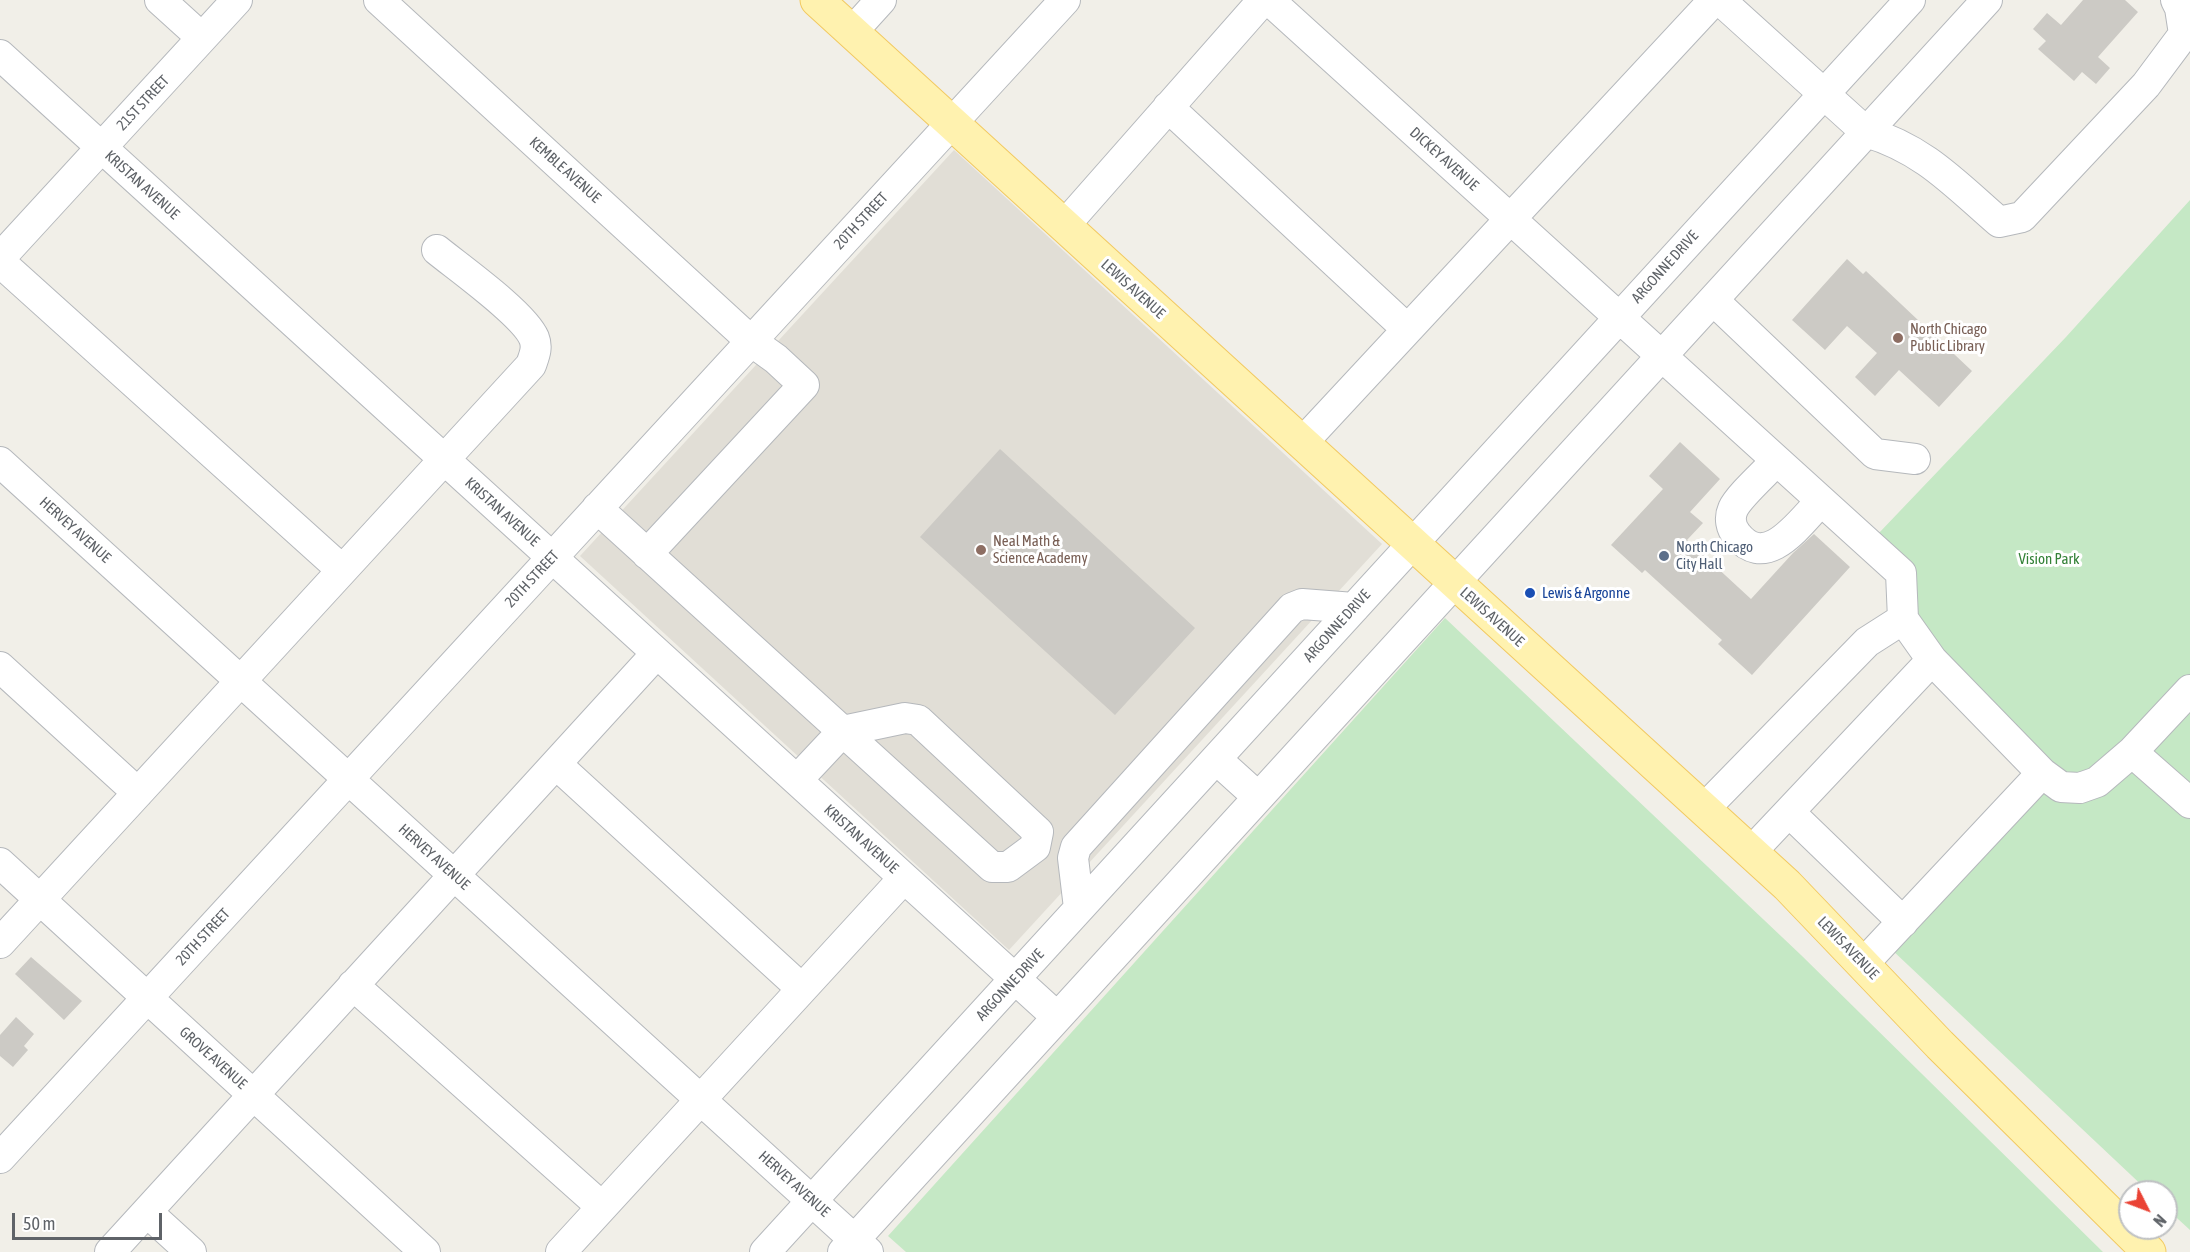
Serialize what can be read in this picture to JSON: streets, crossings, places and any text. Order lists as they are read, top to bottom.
{
  "streets": {
    "main road": ["LEWIS AVENUE"],
    "street": [
      "21ST STREET",
      "DICKEY AVENUE",
      "KEMBLE AVENUE",
      "KRISTAN AVENUE",
      "20TH STREET",
      "ARGONNE DRIVE",
      "HERVEY AVENUE",
      "GROVE AVENUE"
    ]
  },
  "crossings": [
    ["21ST STREET", "KRISTAN AVENUE"],
    ["DICKEY AVENUE", "ARGONNE DRIVE"],
    ["KEMBLE AVENUE", "20TH STREET"],
    ["KRISTAN AVENUE", "20TH STREET"],
    ["KRISTAN AVENUE", "ARGONNE DRIVE"],
    ["20TH STREET", "LEWIS AVENUE"],
    ["20TH STREET", "HERVEY AVENUE"],
    ["20TH STREET", "GROVE AVENUE"],
    ["ARGONNE DRIVE", "LEWIS AVENUE"],
    ["ARGONNE DRIVE", "HERVEY AVENUE"]
  ],
  "parks": ["Vision Park"],
  "places": [
    "North Chicago Public Library",
    "Neal Math & Science Academy",
    "North Chicago City Hall",
    "Lewis & Argonne"
  ],
  "scale_bar": "50 m",
  "north": "bottom right"
}
